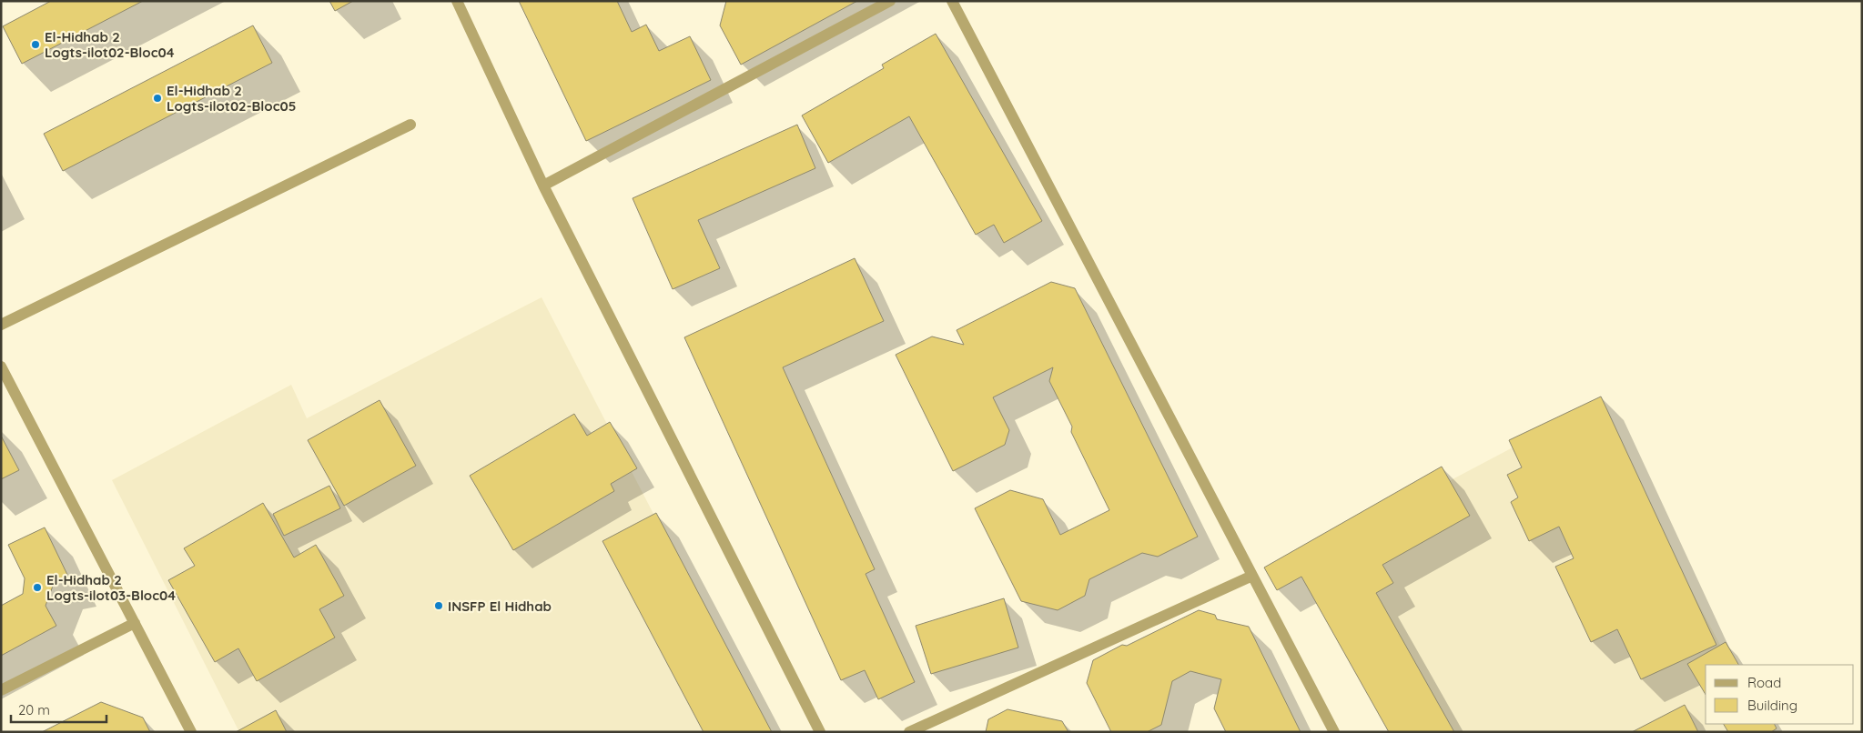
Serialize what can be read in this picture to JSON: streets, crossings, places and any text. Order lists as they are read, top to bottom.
{
  "places": [
    "El-Hidhab 2 Logts-ilot02-Bloc04",
    "El-Hidhab 2 Logts-ilot02-Bloc05",
    "El-Hidhab 2 Logts-ilot03-Bloc04",
    "INSFP El Hidhab"
  ],
  "legend": ["Road", "Building"],
  "scale_bar": "20 m"
}
